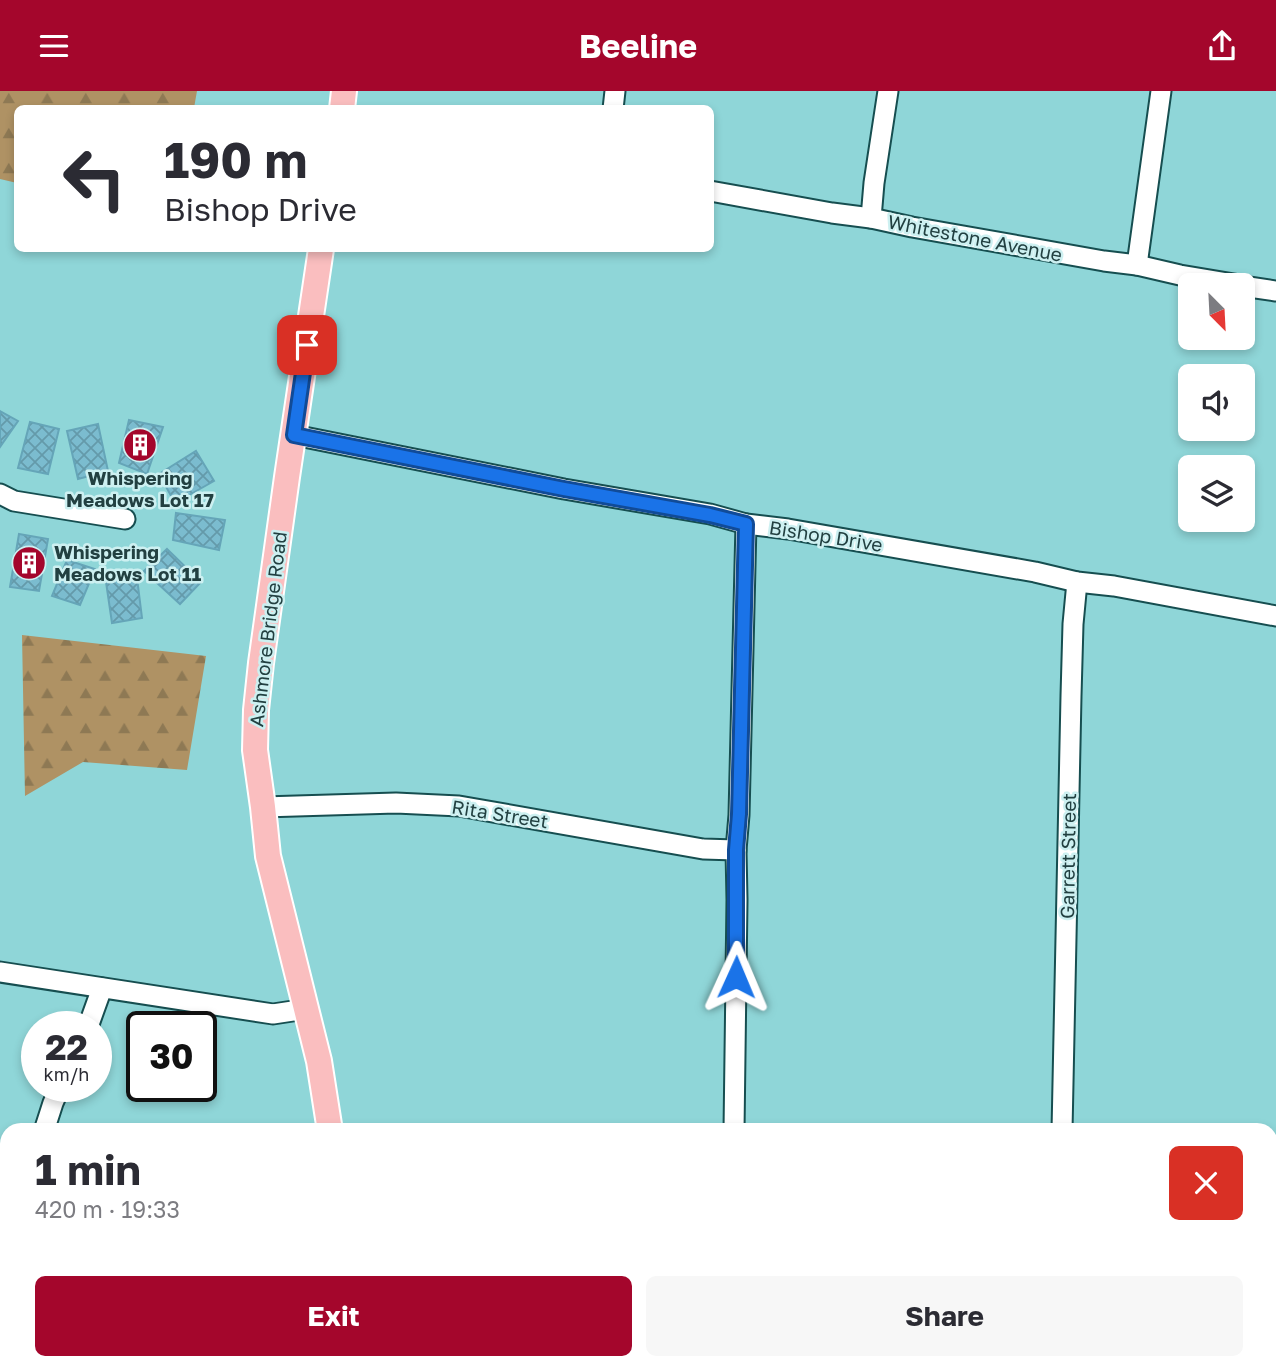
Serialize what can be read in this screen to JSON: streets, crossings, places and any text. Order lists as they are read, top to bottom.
{
  "streets": {
    "main road": ["Ashmore Bridge Road"],
    "street": [
      "Whitestone Avenue",
      "Bishop Drive",
      "Rita Street",
      "Garrett Street"
    ]
  },
  "crossings": [
    ["Bishop Drive", "Ashmore Bridge Road"],
    ["Bishop Drive", "Garrett Street"],
    ["Ashmore Bridge Road", "Rita Street"]
  ],
  "places": {
    "building": ["Whispering Meadows Lot 17", "Whispering Meadows Lot 11"]
  },
  "north": "bottom right",
  "page": {
    "header": "Beeline",
    "turn": ["190 m", "Bishop Drive"],
    "speed": "22 km/h",
    "limit": "30",
    "heading": ["1 min", "420 m · 19:33"],
    "buttons": ["Exit", "Share"]
  }
}
